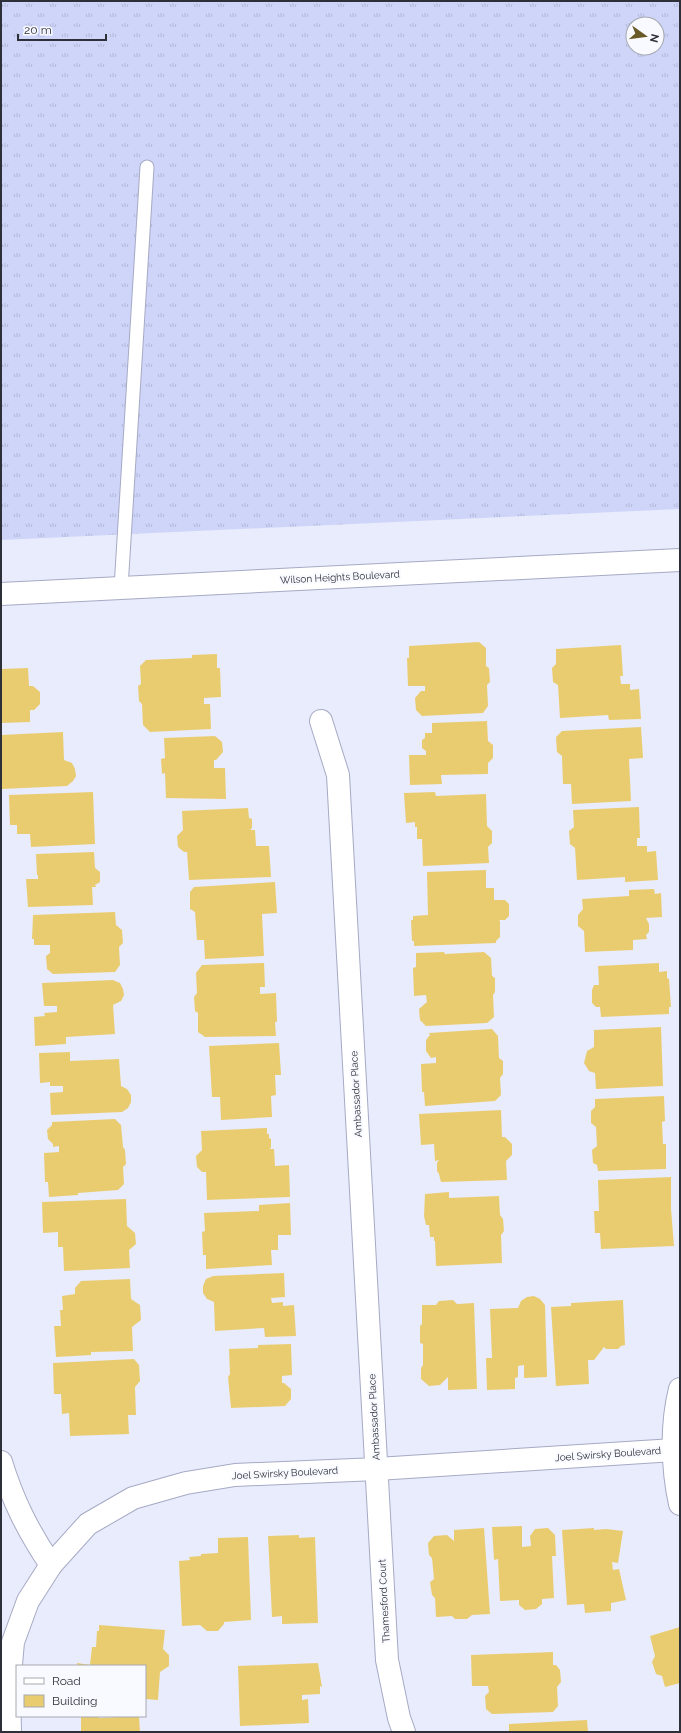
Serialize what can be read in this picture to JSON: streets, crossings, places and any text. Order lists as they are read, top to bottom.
{
  "streets": {
    "street": [
      "Wilson Heights Boulevard",
      "Ambassador Place",
      "Joel Swirsky Boulevard",
      "Thamesford Court"
    ]
  },
  "crossings": [
    ["Ambassador Place", "Joel Swirsky Boulevard"],
    ["Ambassador Place", "Thamesford Court"],
    ["Joel Swirsky Boulevard", "Thamesford Court"]
  ],
  "legend": ["Road", "Building"],
  "scale_bar": "20 m",
  "north": "right"
}
